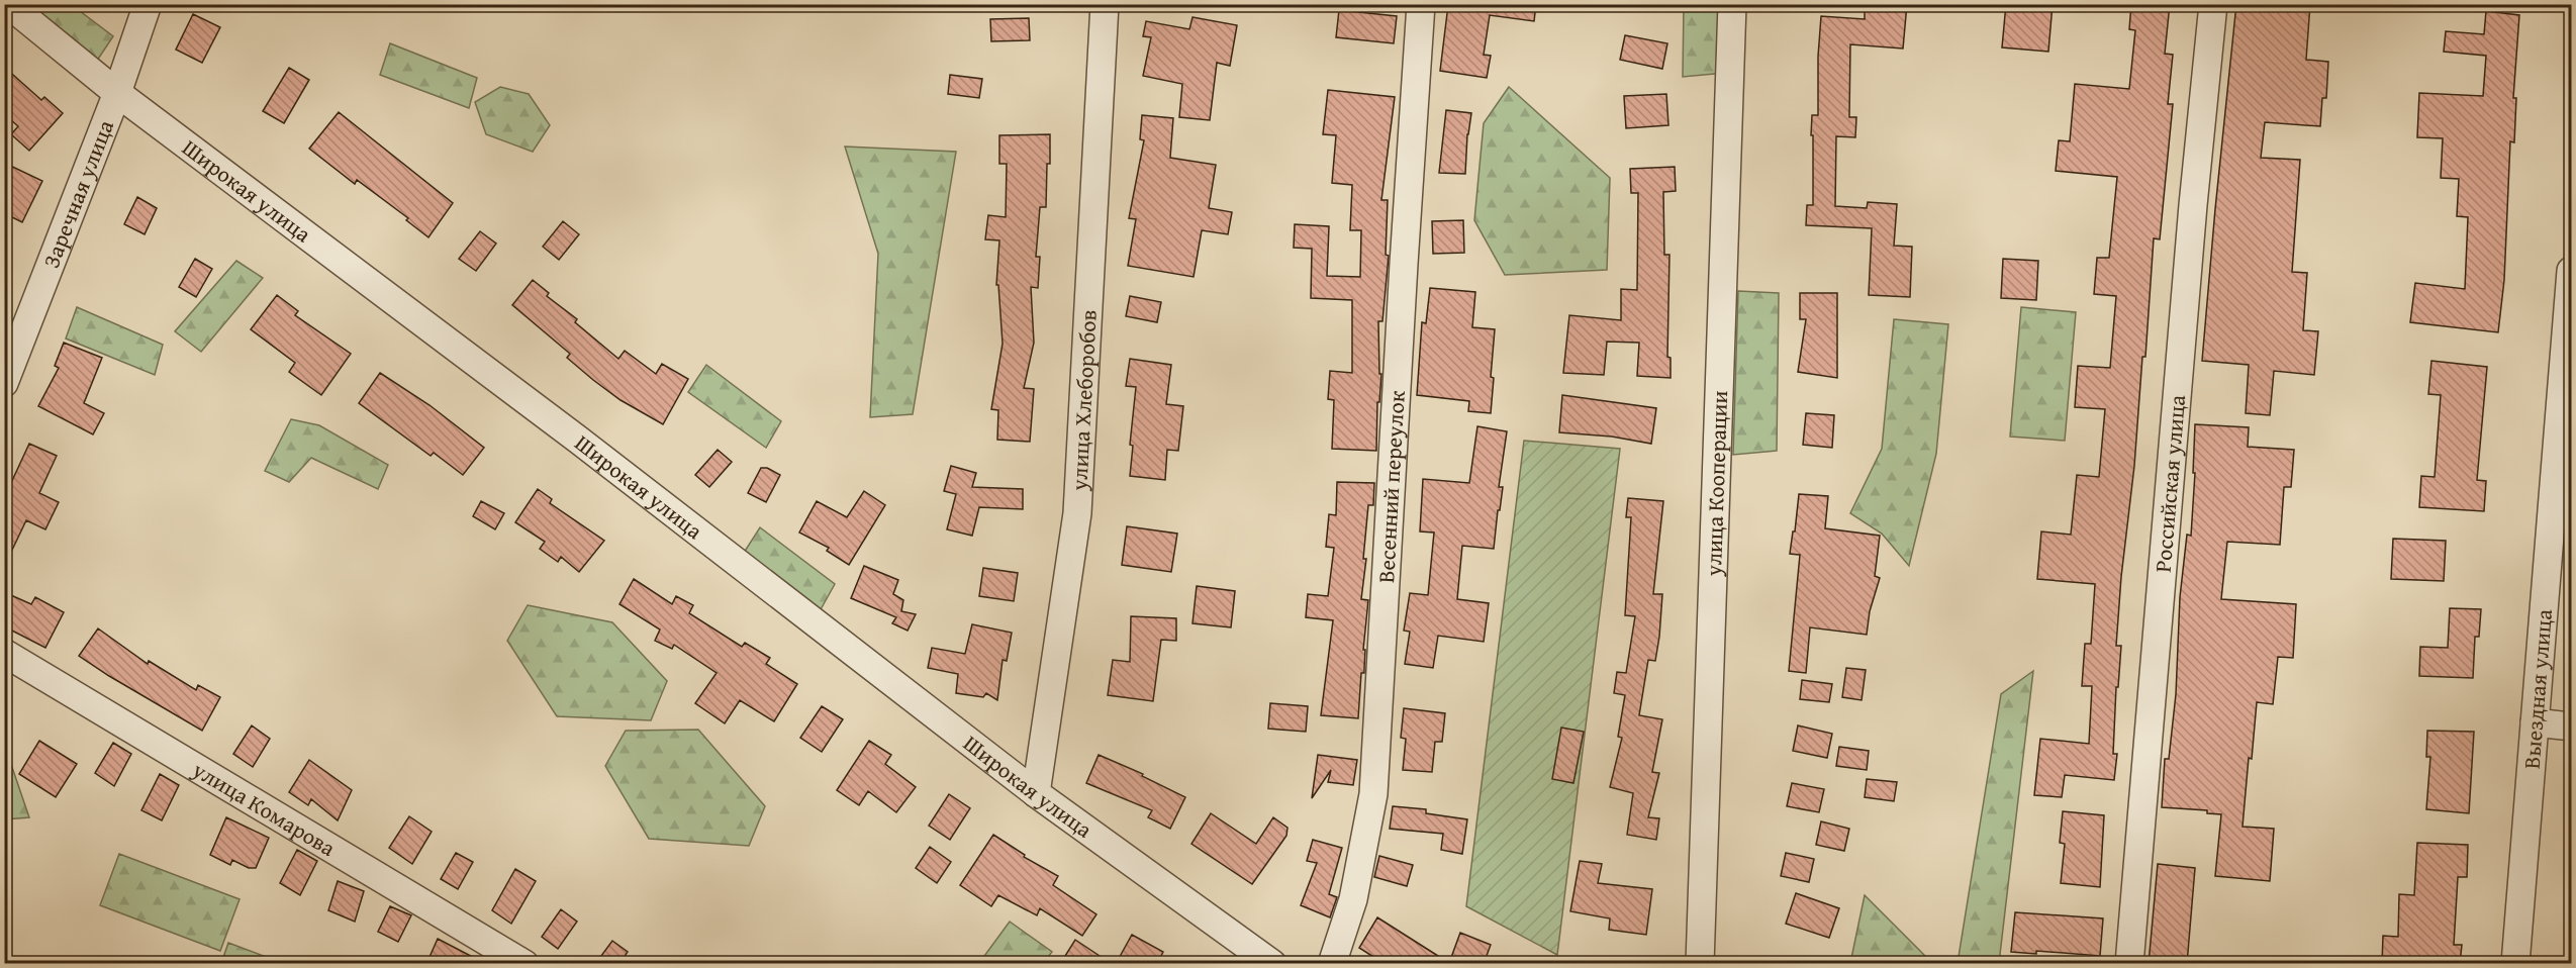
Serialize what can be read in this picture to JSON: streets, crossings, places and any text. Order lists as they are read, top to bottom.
{
  "streets": {
    "street": [
      "Широкая улица",
      "Заречная улица",
      "улица Хлеборобов",
      "улица Кооперации",
      "Российская улица",
      "Весенний переулок",
      "Выездная улица",
      "улица Комарова"
    ]
  },
  "crossings": [
    ["Широкая улица", "Заречная улица"],
    ["Широкая улица", "улица Хлеборобов"]
  ]
}
